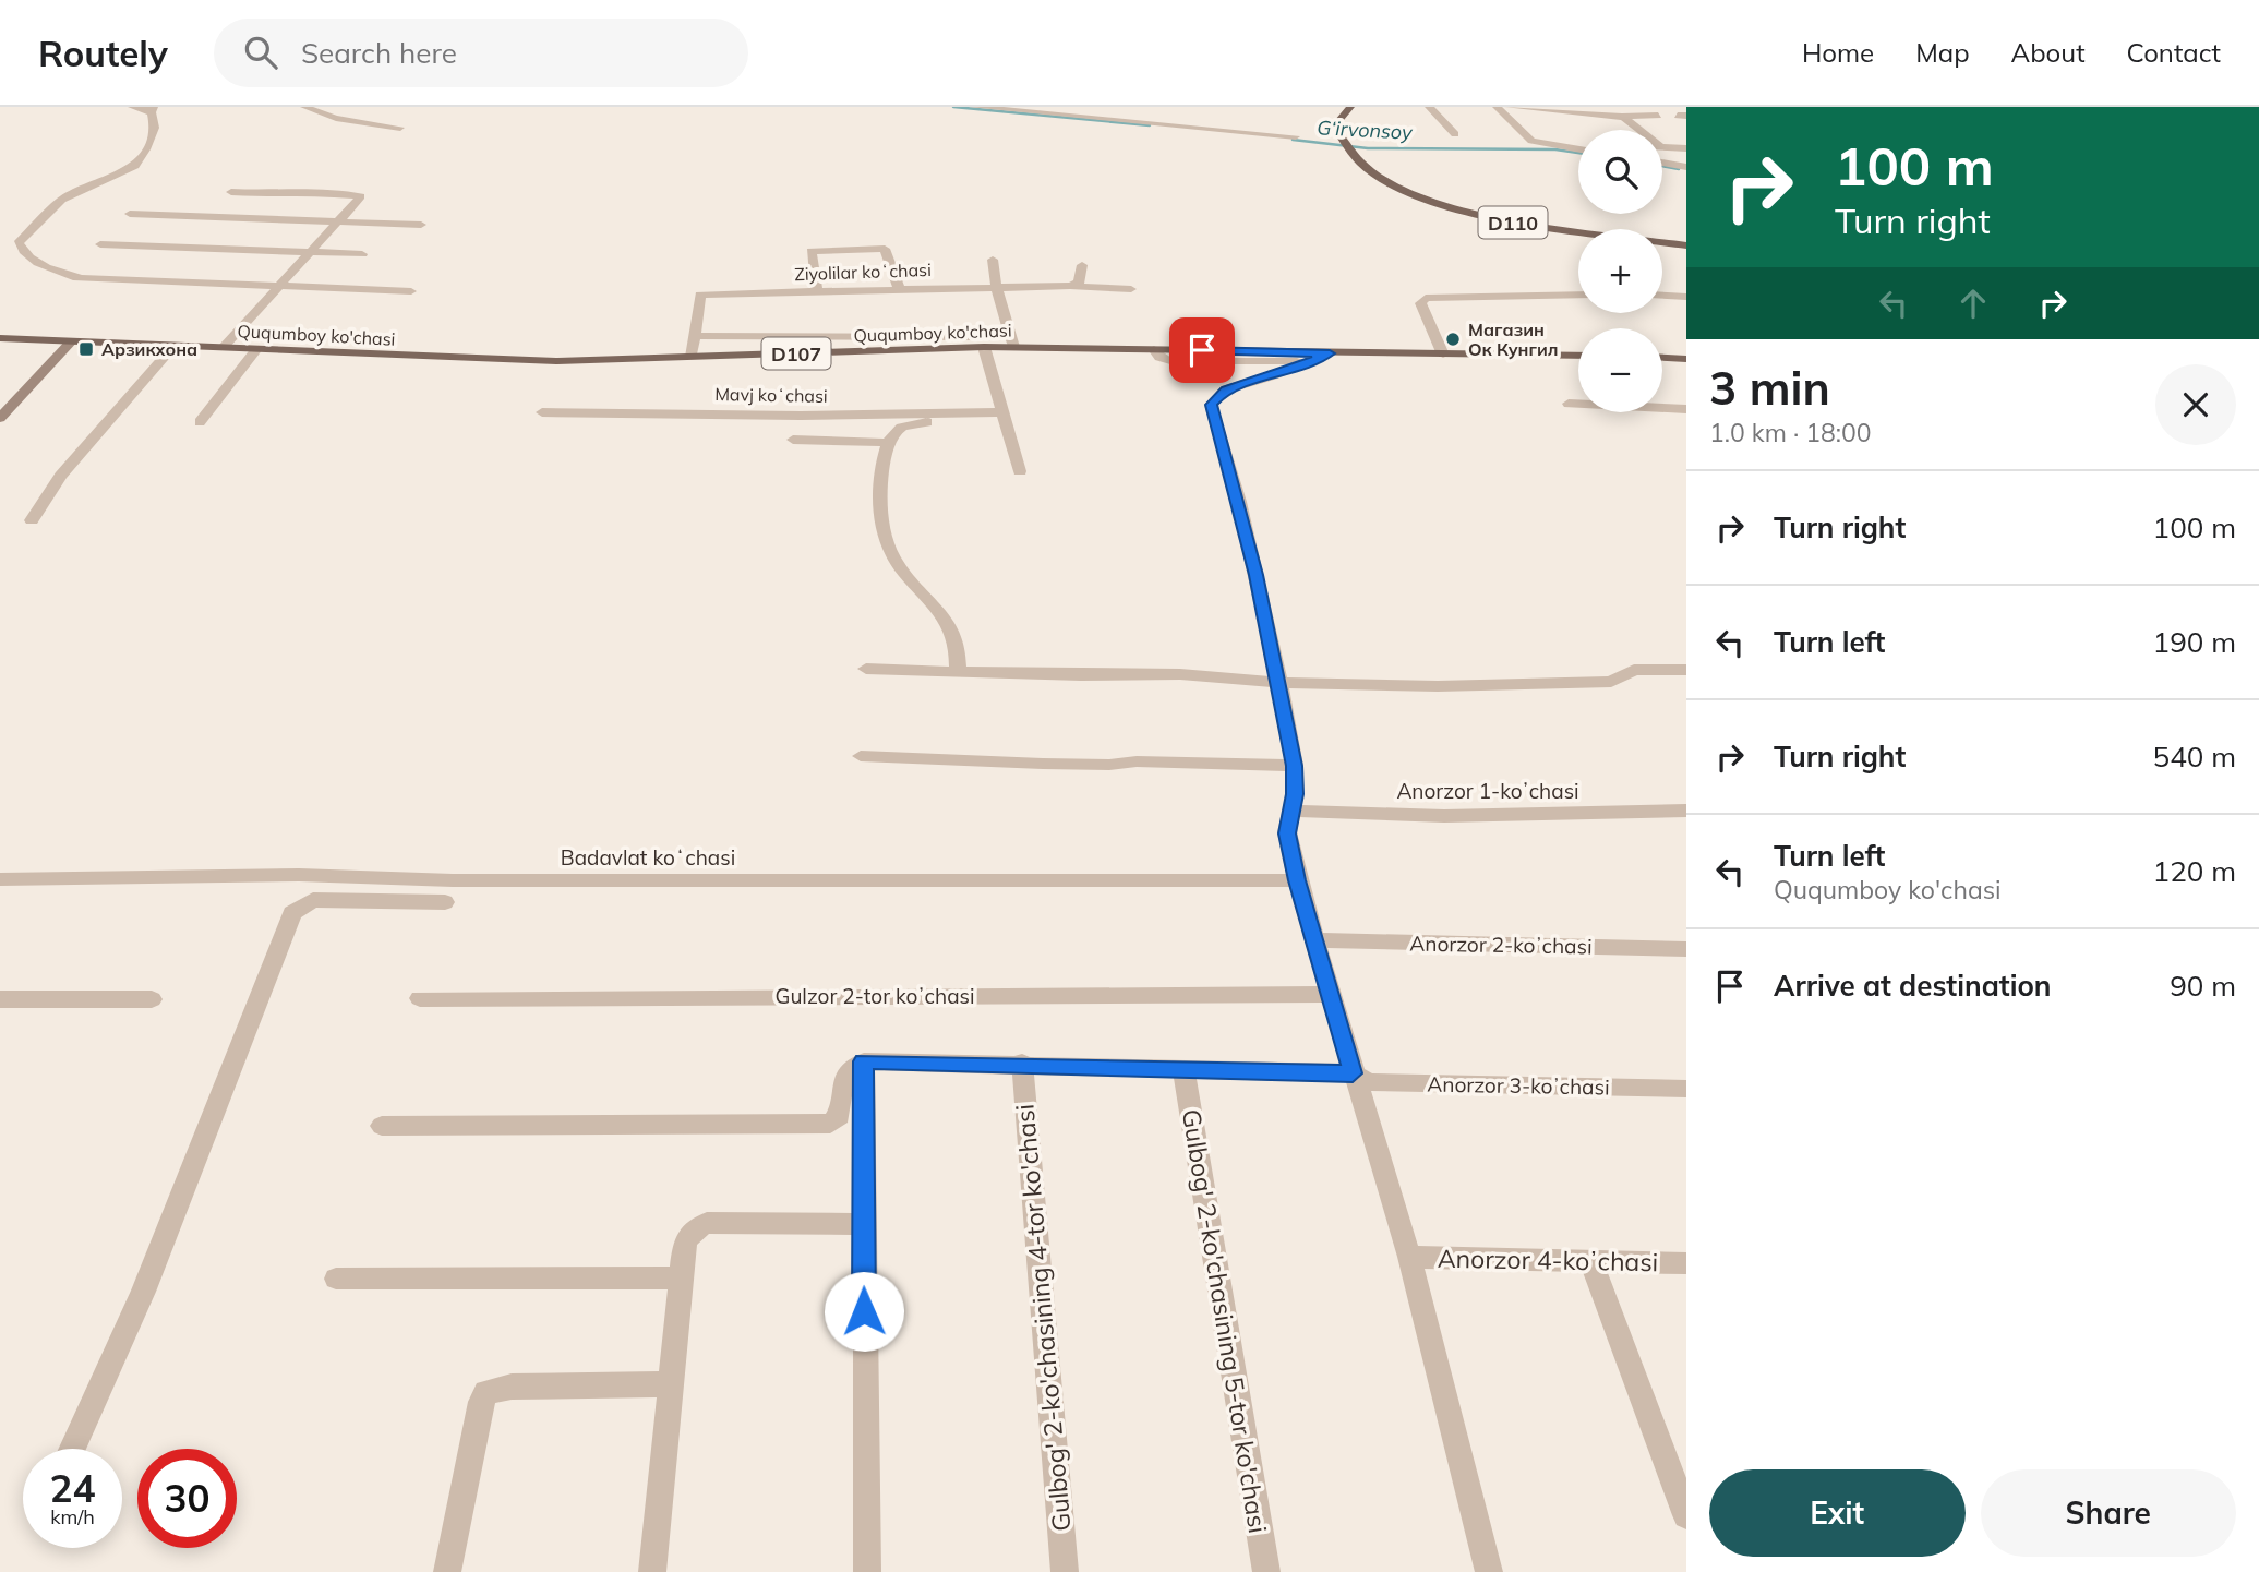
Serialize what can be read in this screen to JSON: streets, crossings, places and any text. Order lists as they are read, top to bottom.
{
  "streets": {
    "main road": ["D110", "Ququmboy ko'chasi", "D107"],
    "street": [
      "Ziyolilar koʻchasi",
      "Mavj koʻchasi",
      "Аnorzor 1-koʼchasi",
      "Badavlat koʻchasi",
      "Аnorzor 2-koʼchasi",
      "Gulzor 2-tor koʼchasi",
      "Аnorzor 3-koʼchasi",
      "Аnorzor 4-koʼchasi",
      "Gulbog' 2-ko'chasining 4-tor ko'chasi",
      "Gulbog' 2-ko'chasining 5-tor ko'chasi"
    ]
  },
  "crossings": [
    ["Аnorzor 3-koʼchasi", "Gulbog' 2-ko'chasining 4-tor ko'chasi"],
    ["Аnorzor 3-koʼchasi", "Gulbog' 2-ko'chasining 5-tor ko'chasi"]
  ],
  "water": ["G‘irvonsoy"],
  "places": {
    "other": ["Магазин Ок Кунгил"],
    "transit": ["Арзикхона"]
  },
  "page": {
    "header": "Routely",
    "search": "Search here",
    "nav": [
      "Home",
      "Map",
      "About",
      "Contact"
    ],
    "turn": ["100 m", "Turn right"],
    "map_buttons": ["+", "−"],
    "heading": ["3 min", "1.0 km · 18:00"],
    "list": [
      {
        "name": "Turn right",
        "value": "100 m"
      },
      {
        "name": "Turn left",
        "value": "190 m"
      },
      {
        "name": "Turn right",
        "value": "540 m"
      },
      {
        "name": "Turn left",
        "note": "Ququmboy ko'chasi",
        "value": "120 m"
      },
      {
        "name": "Arrive at destination",
        "value": "90 m"
      }
    ],
    "speed": "24 km/h",
    "limit": "30",
    "buttons": ["Exit", "Share"]
  }
}
